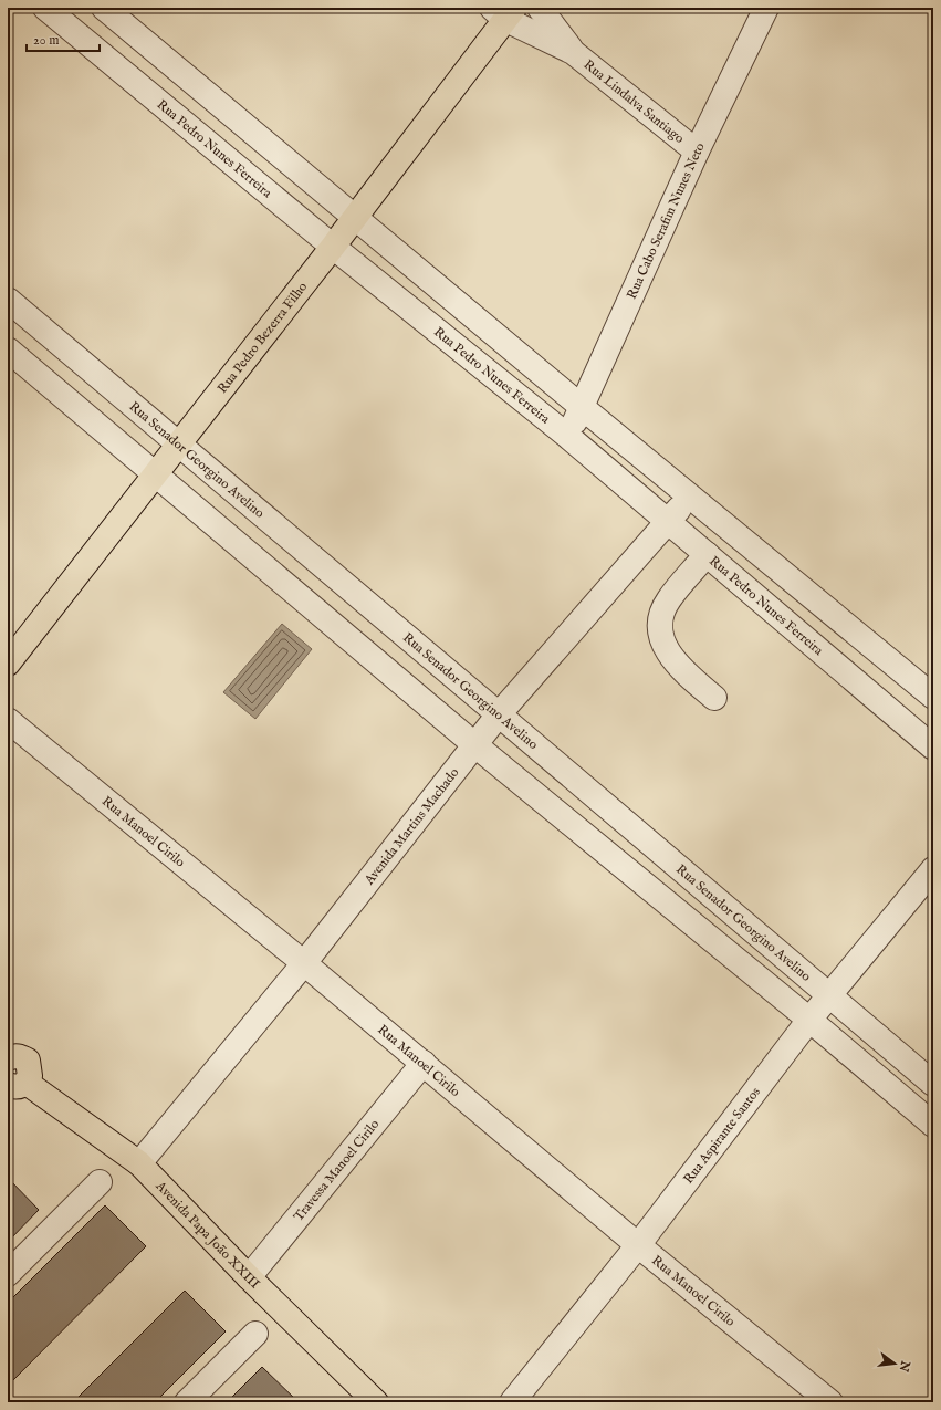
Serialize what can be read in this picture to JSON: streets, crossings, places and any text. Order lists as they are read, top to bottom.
{
  "streets": {
    "main road": ["Rua Pedro Bezerra Filho", "Avenida Papa João XXIII"],
    "street": [
      "Rua Lindalva Santiago",
      "Rua Pedro Nunes Ferreira",
      "Rua Cabo Serafim Nunes Neto",
      "Rua Senador Georgino Avelino",
      "Avenida Martins Machado",
      "Rua Manoel Cirilo",
      "Rua Aspirante Santos",
      "Travessa Manoel Cirilo"
    ]
  },
  "crossings": [
    ["Rua Lindalva Santiago", "Rua Cabo Serafim Nunes Neto"],
    ["Rua Lindalva Santiago", "Rua Pedro Bezerra Filho"],
    ["Rua Pedro Nunes Ferreira", "Rua Cabo Serafim Nunes Neto"],
    ["Rua Pedro Nunes Ferreira", "Rua Pedro Bezerra Filho"],
    ["Rua Pedro Nunes Ferreira", "Avenida Martins Machado"],
    ["Rua Pedro Bezerra Filho", "Rua Senador Georgino Avelino"],
    ["Rua Senador Georgino Avelino", "Avenida Martins Machado"],
    ["Rua Senador Georgino Avelino", "Rua Aspirante Santos"],
    ["Avenida Martins Machado", "Rua Manoel Cirilo"],
    ["Avenida Martins Machado", "Avenida Papa João XXIII"],
    ["Rua Manoel Cirilo", "Rua Aspirante Santos"],
    ["Rua Manoel Cirilo", "Travessa Manoel Cirilo"],
    ["Travessa Manoel Cirilo", "Avenida Papa João XXIII"]
  ],
  "scale_bar": "20 m",
  "north": "right"
}
